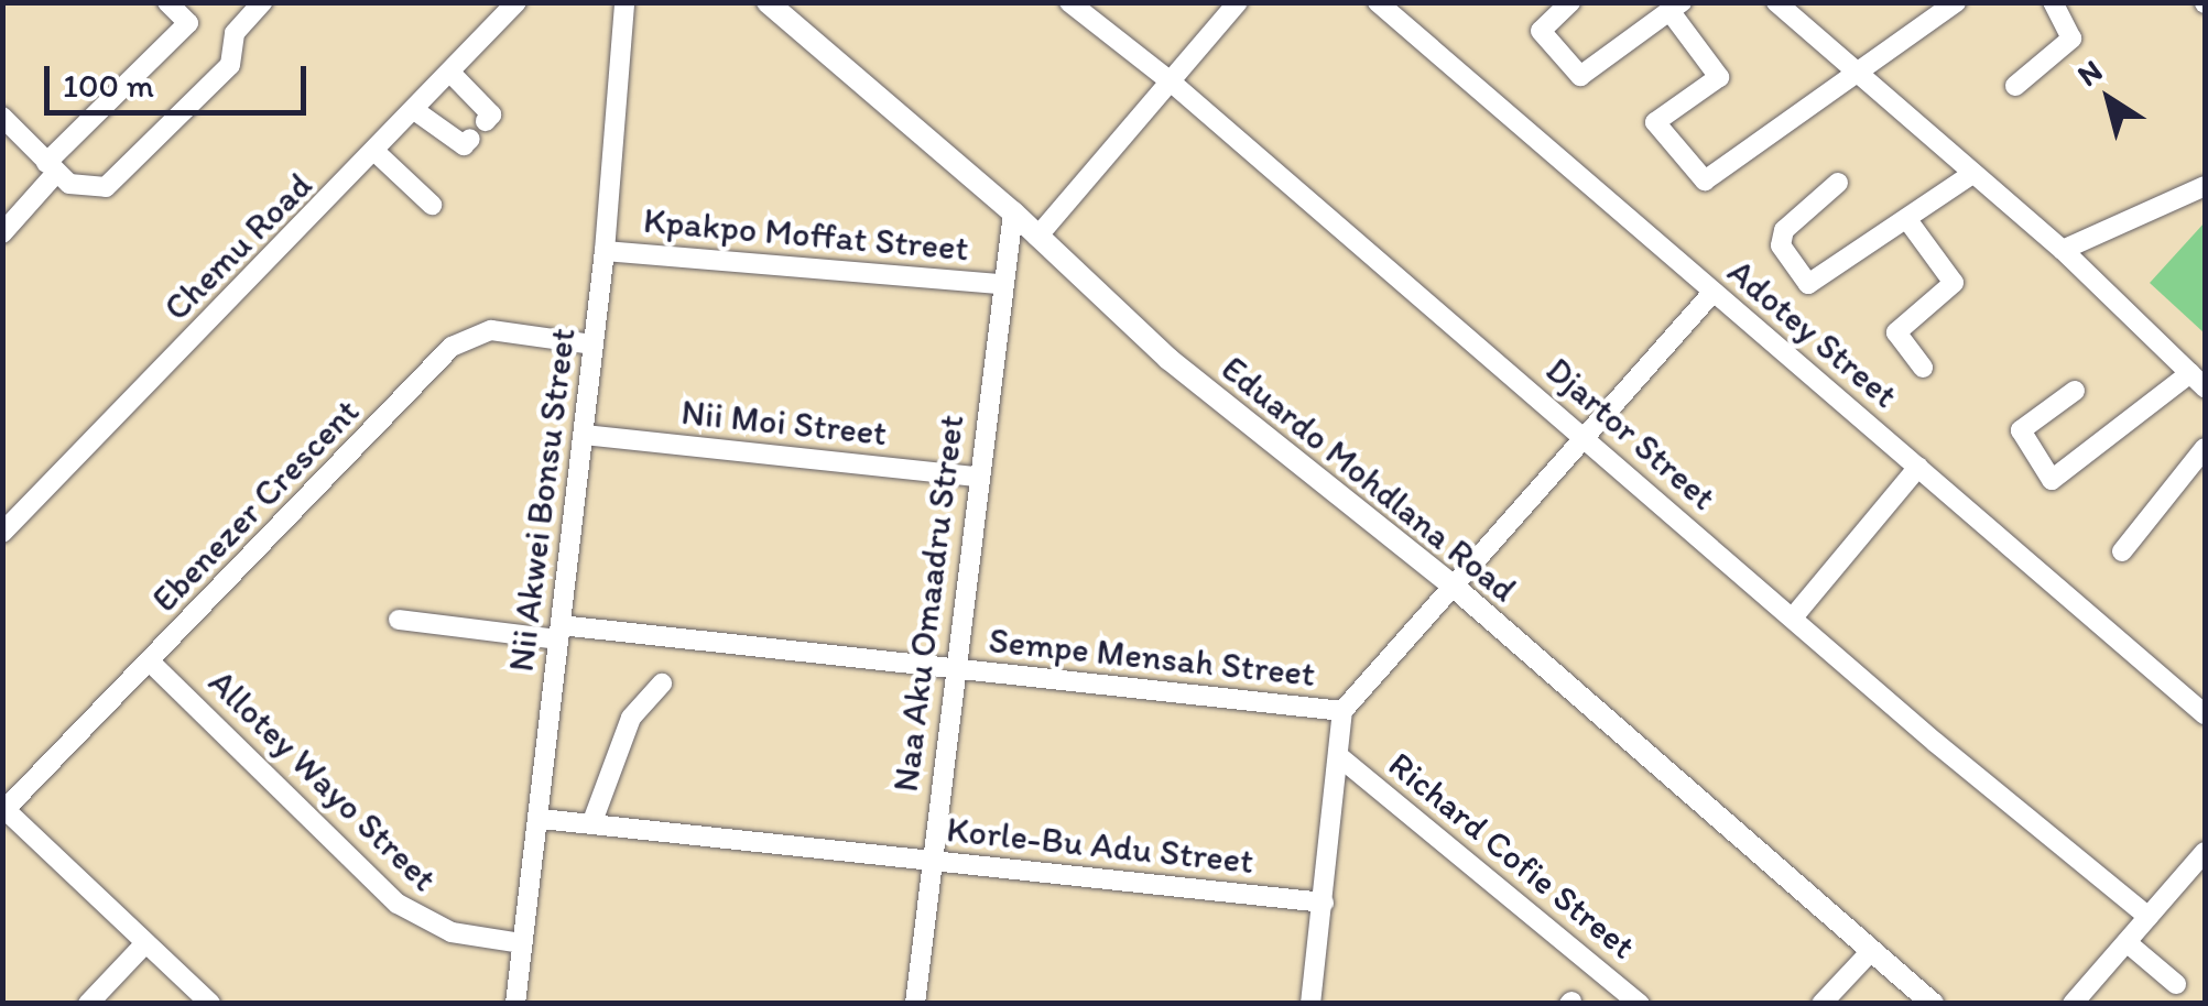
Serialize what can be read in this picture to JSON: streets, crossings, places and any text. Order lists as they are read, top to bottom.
{
  "streets": {
    "main road": ["Eduardo Mohdlana Road"],
    "street": [
      "Kpakpo Moffat Street",
      "Chemu Road",
      "Adotey Street",
      "Nii Moi Street",
      "Djartor Street",
      "Nii Akwei Bonsu Street",
      "Ebenezer Crescent",
      "Naa Aku Omaadru Street",
      "Sempe Mensah Street",
      "Allotey Wayo Street",
      "Korle-Bu Adu Street",
      "Richard Cofie Street"
    ]
  },
  "crossings": [
    ["Kpakpo Moffat Street", "Nii Akwei Bonsu Street"],
    ["Kpakpo Moffat Street", "Naa Aku Omaadru Street"],
    ["Nii Moi Street", "Nii Akwei Bonsu Street"],
    ["Nii Moi Street", "Naa Aku Omaadru Street"],
    ["Eduardo Mohdlana Road", "Naa Aku Omaadru Street"],
    ["Nii Akwei Bonsu Street", "Ebenezer Crescent"],
    ["Nii Akwei Bonsu Street", "Sempe Mensah Street"],
    ["Nii Akwei Bonsu Street", "Allotey Wayo Street"],
    ["Nii Akwei Bonsu Street", "Korle-Bu Adu Street"],
    ["Ebenezer Crescent", "Allotey Wayo Street"],
    ["Naa Aku Omaadru Street", "Sempe Mensah Street"],
    ["Naa Aku Omaadru Street", "Korle-Bu Adu Street"]
  ],
  "scale_bar": "100 m",
  "north": "top left"
}
